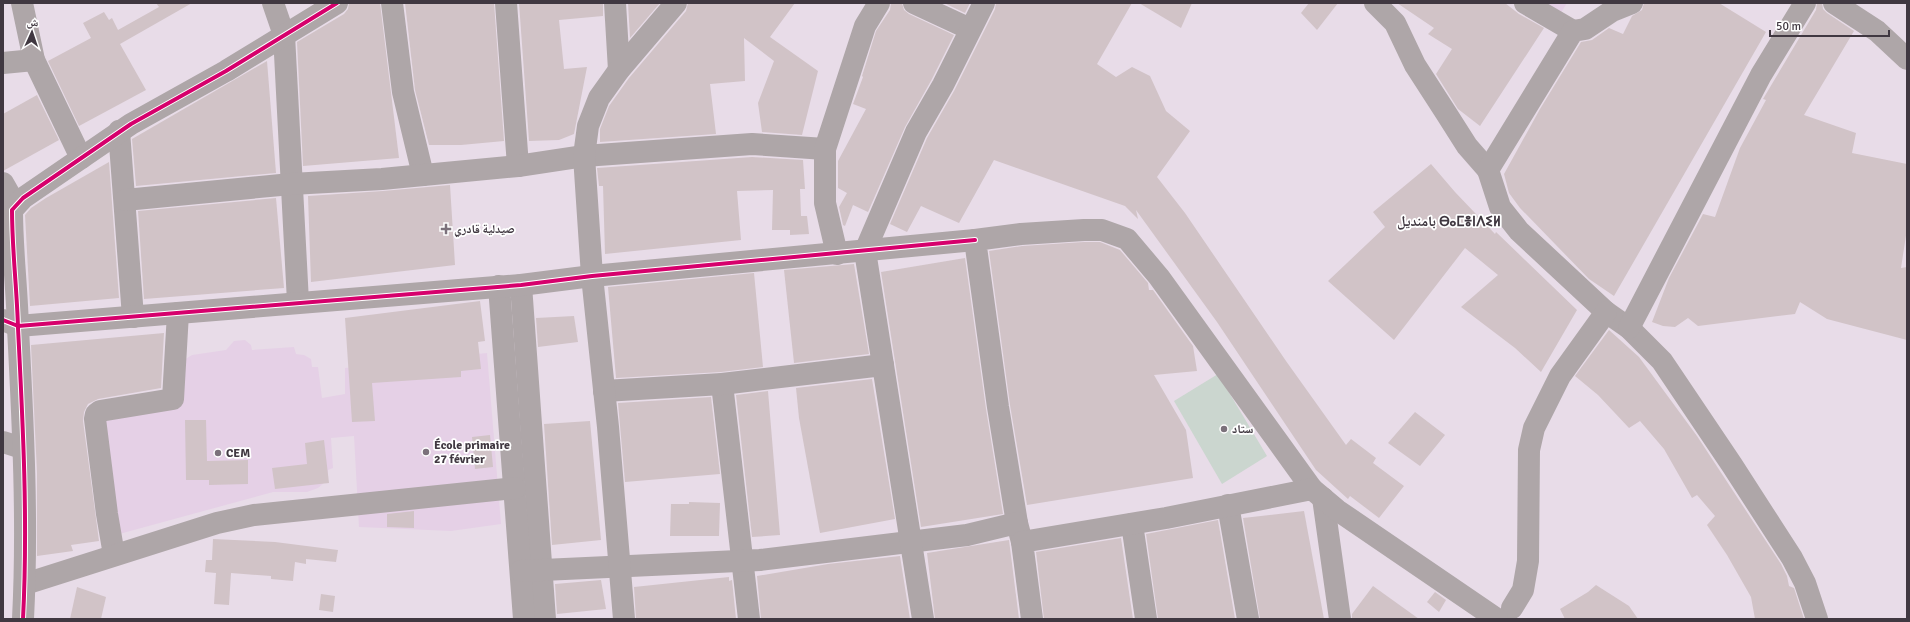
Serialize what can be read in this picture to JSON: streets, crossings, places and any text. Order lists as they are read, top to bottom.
{
  "districts": ["بامنديل ⴱⴰⵎⴻⵏⴷⵉⵍ"],
  "places": {
    "health": ["صيدلية قادري"],
    "other": ["ستاد", "École primaire 27 février", "CEM"]
  },
  "scale_bar": "50 m",
  "north": "top"
}
